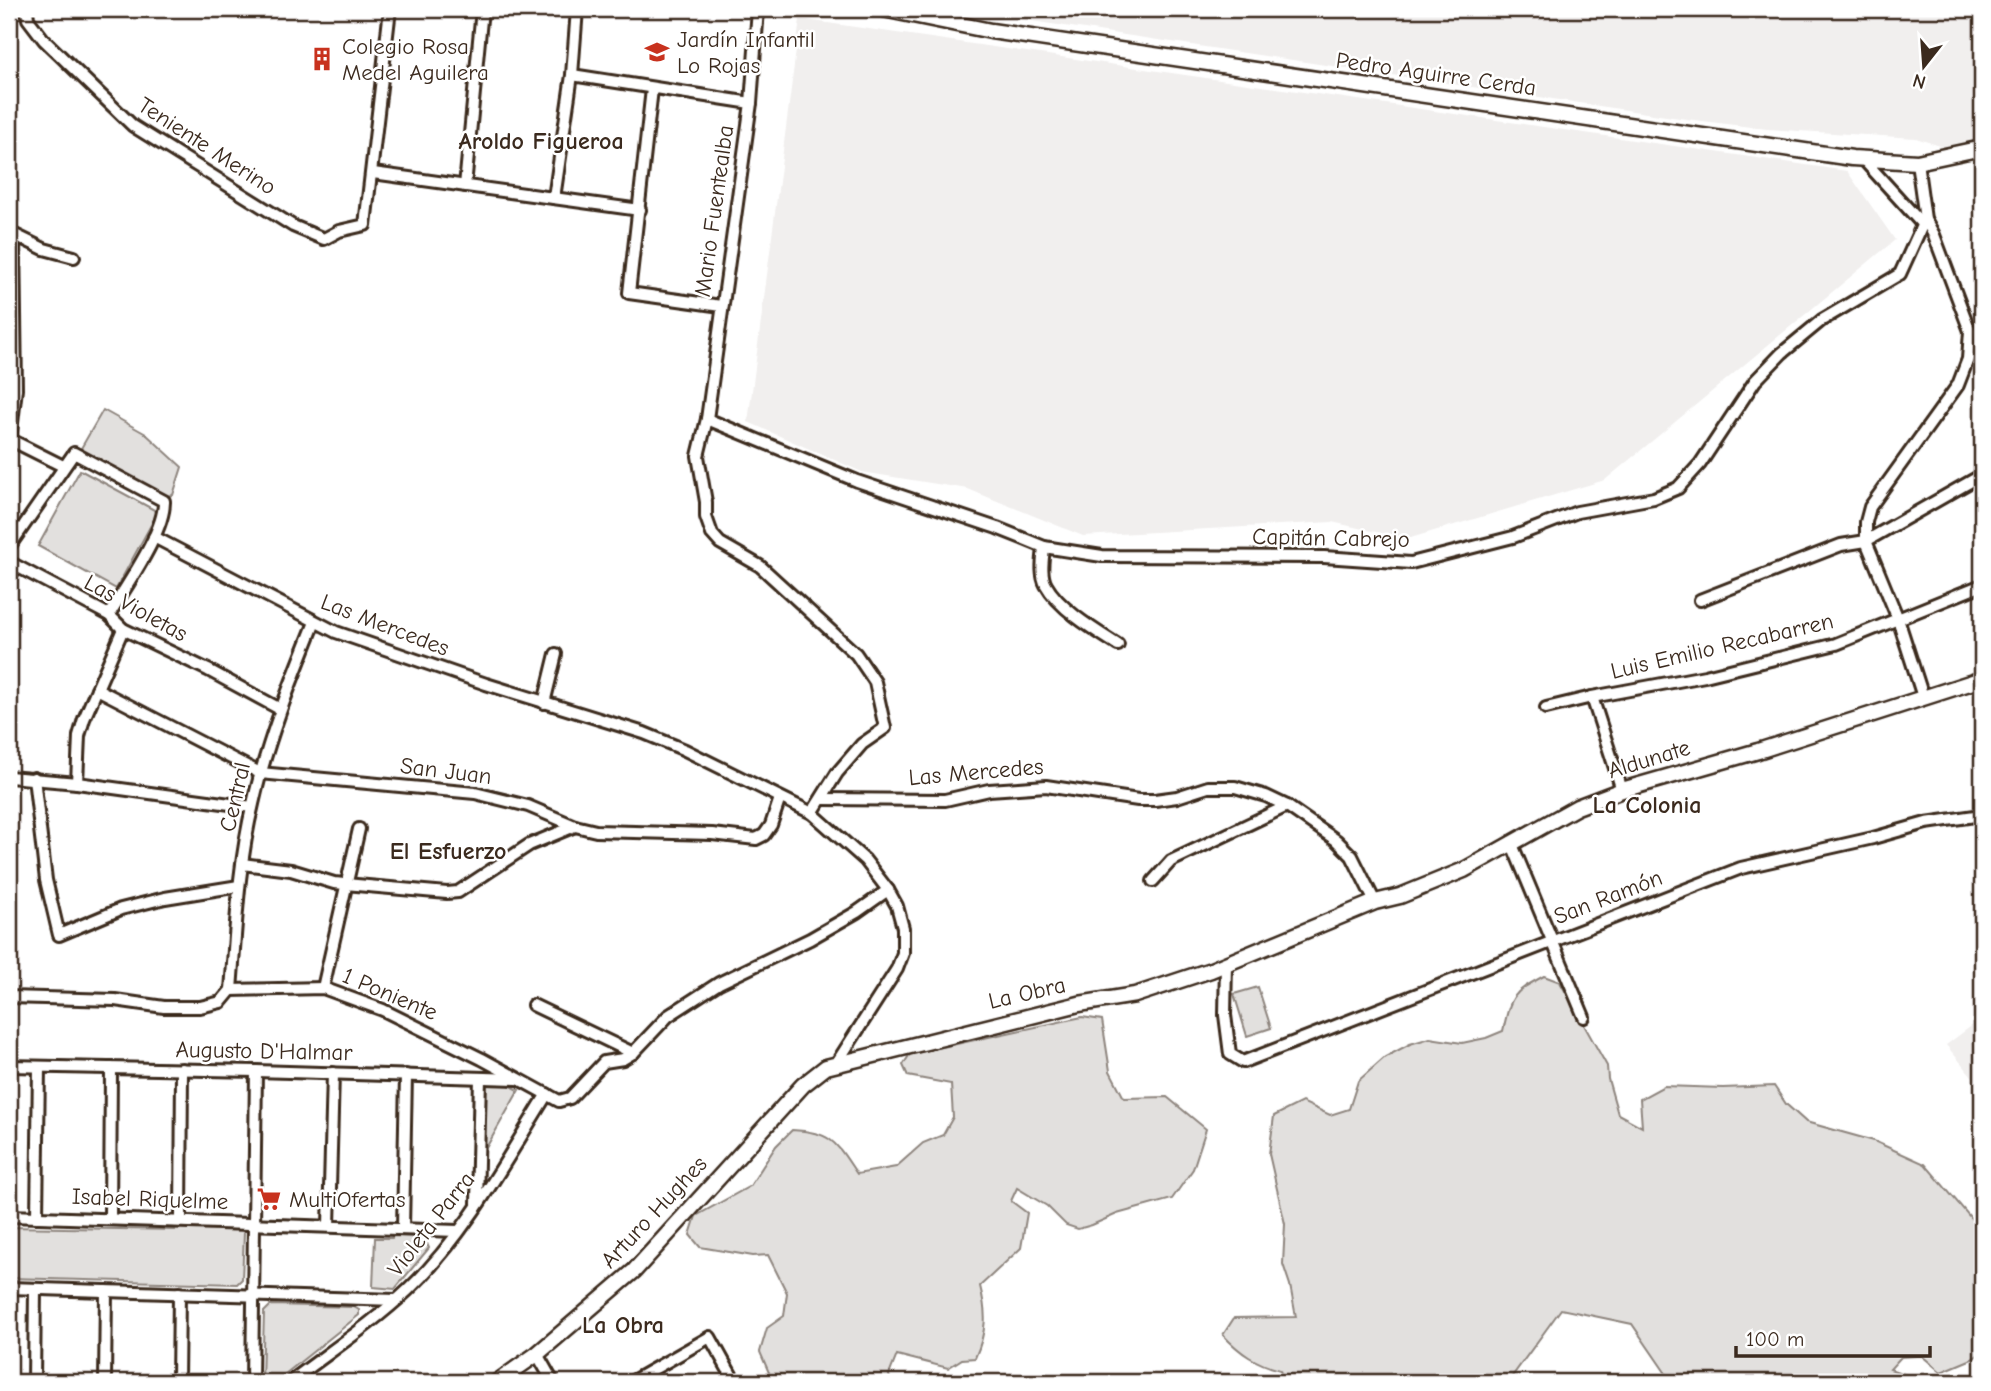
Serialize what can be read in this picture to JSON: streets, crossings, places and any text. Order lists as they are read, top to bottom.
{
  "streets": {
    "street": [
      "Pedro Aguirre Cerda",
      "Teniente Merino",
      "Mario Fuentealba",
      "Capitán Cabrejo",
      "Las Violetas",
      "Las Mercedes",
      "Luis Emilio Recabarren",
      "Aldunate",
      "San Juan",
      "Central",
      "San Ramón",
      "La Obra",
      "1 Poniente",
      "Augusto D'Halmar",
      "Isabel Riquelme",
      "Arturo Hughes",
      "Violeta Parra"
    ]
  },
  "crossings": [
    ["Mario Fuentealba", "Capitán Cabrejo"],
    ["Mario Fuentealba", "Las Mercedes"],
    ["Las Violetas", "Central"],
    ["Las Mercedes", "Aldunate"],
    ["Las Mercedes", "San Juan"],
    ["Las Mercedes", "Central"],
    ["Las Mercedes", "La Obra"],
    ["Las Mercedes", "Arturo Hughes"],
    ["Aldunate", "San Ramón"],
    ["Aldunate", "La Obra"],
    ["San Juan", "Central"],
    ["Central", "1 Poniente"],
    ["San Ramón", "La Obra"],
    ["La Obra", "Arturo Hughes"],
    ["1 Poniente", "Augusto D'Halmar"],
    ["1 Poniente", "Violeta Parra"],
    ["Isabel Riquelme", "Violeta Parra"]
  ],
  "districts": [
    "Aroldo Figueroa",
    "La Colonia",
    "El Esfuerzo",
    "La Obra"
  ],
  "places": {
    "school or university": ["Jardín Infantil Lo Rojas"],
    "building": ["Colegio Rosa Medel Aguilera"],
    "supermarket": ["MultiOfertas"]
  },
  "scale_bar": "100 m",
  "north": "bottom"
}
